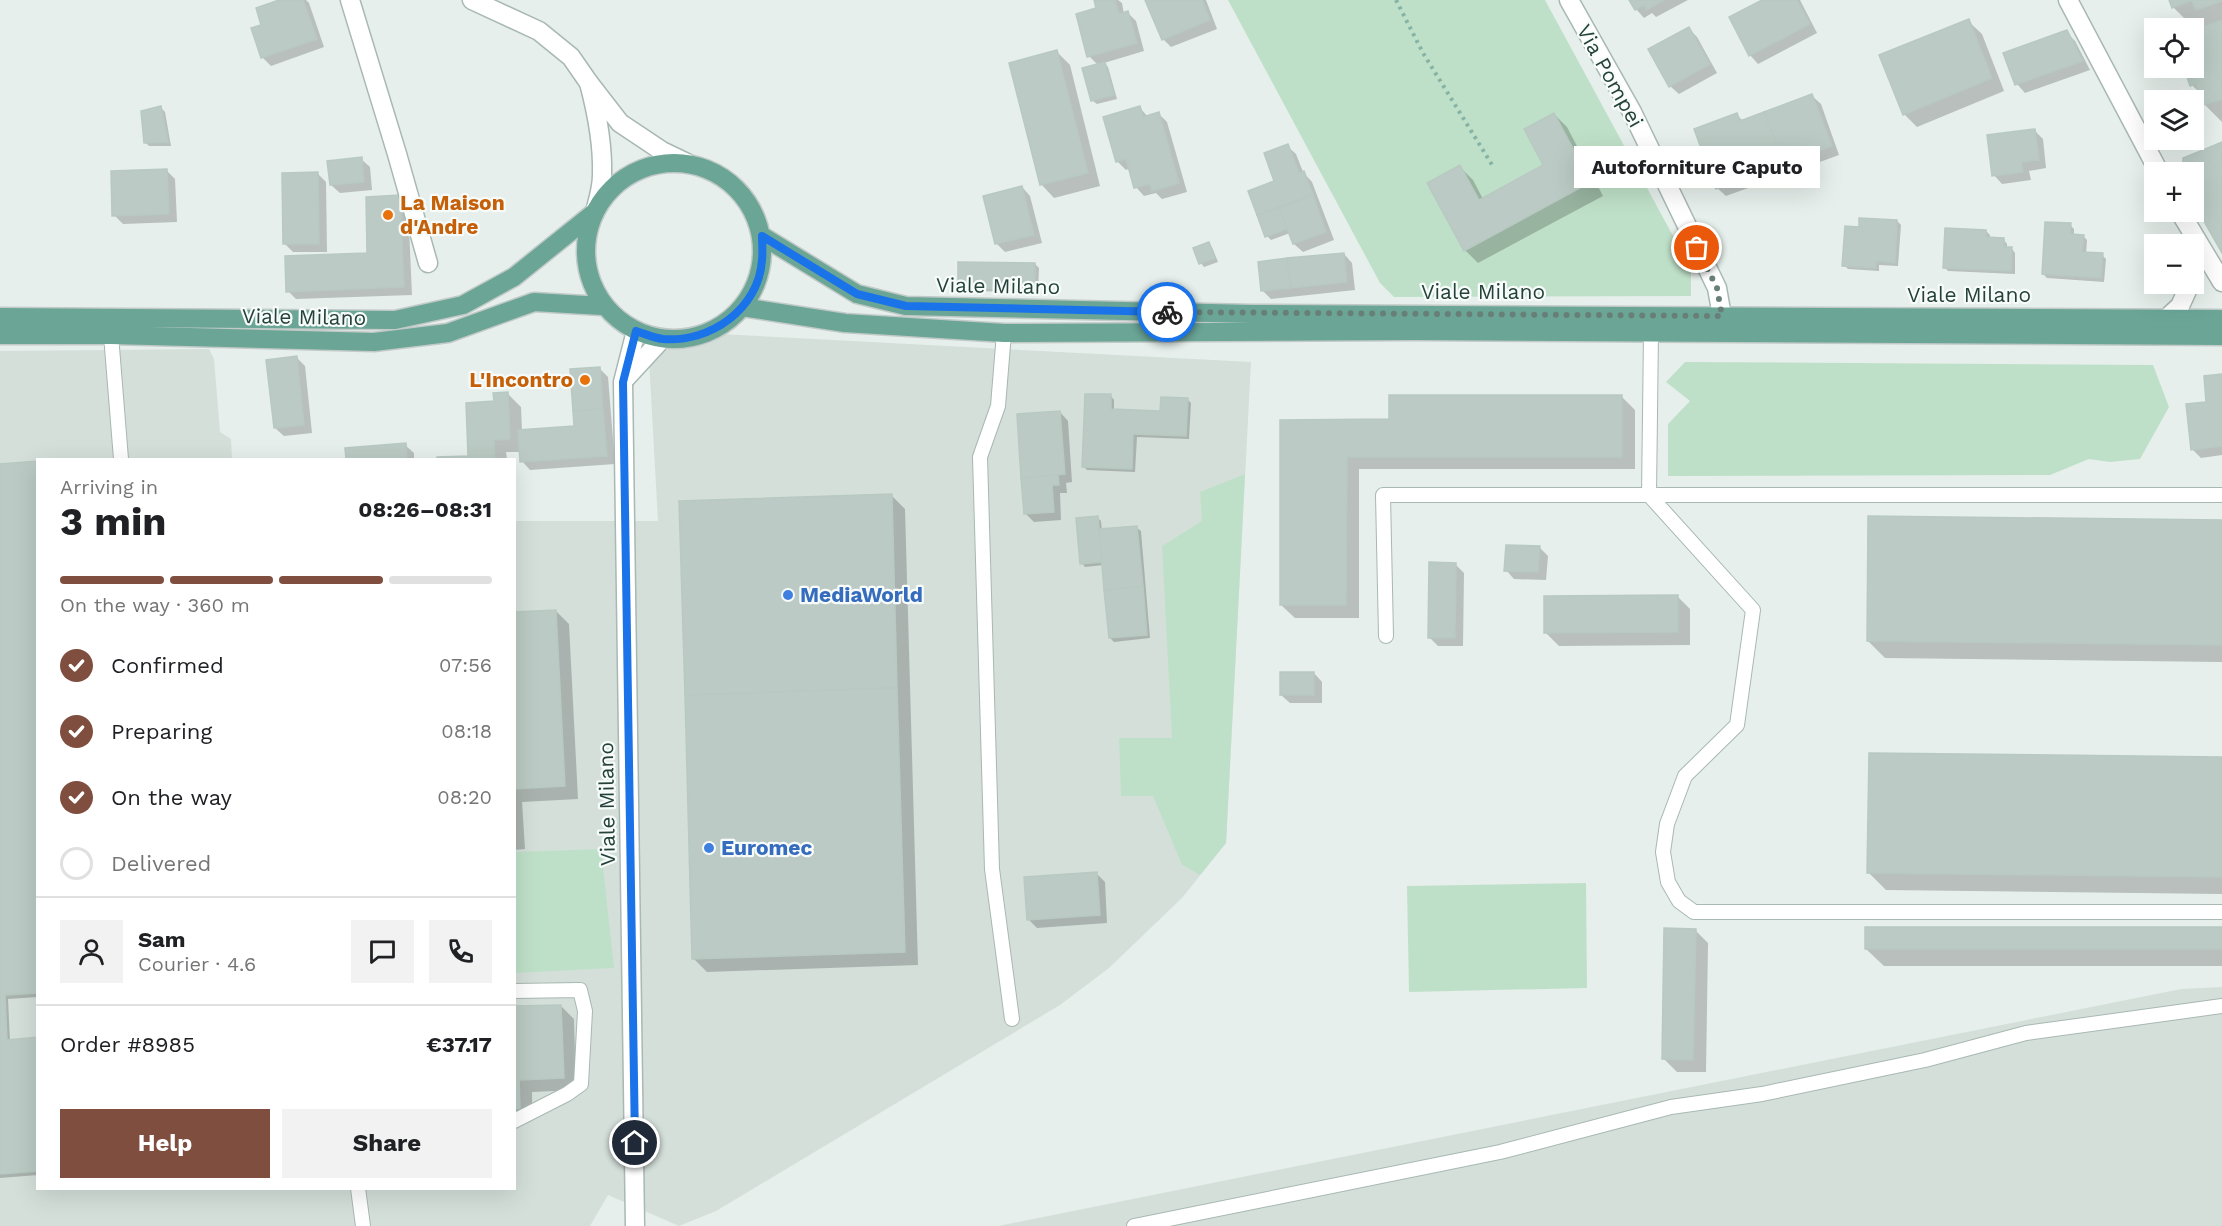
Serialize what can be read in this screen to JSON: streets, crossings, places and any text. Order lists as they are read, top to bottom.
{
  "streets": {
    "main road": ["Viale Milano"],
    "street": ["Via Pompei"]
  },
  "crossings": [
    ["Via Pompei", "Viale Milano"]
  ],
  "places": [
    "La Maison d'Andre",
    "Autoforniture Caputo",
    "L'Incontro",
    "MediaWorld",
    "Euromec"
  ],
  "page": {
    "map_buttons": ["+", "−"],
    "bubble": "Autoforniture Caputo",
    "heading": ["3 min", "Arriving in", "08:26–08:31"],
    "panel": [
      "Sam",
      "Courier · 4.6",
      "Order #8985",
      "€37.17"
    ],
    "bar": "On the way · 360 m",
    "list": [
      ["Confirmed", "07:56"],
      ["Preparing", "08:18"],
      ["On the way", "08:20"],
      "Delivered"
    ],
    "buttons": ["Help", "Share"]
  }
}
